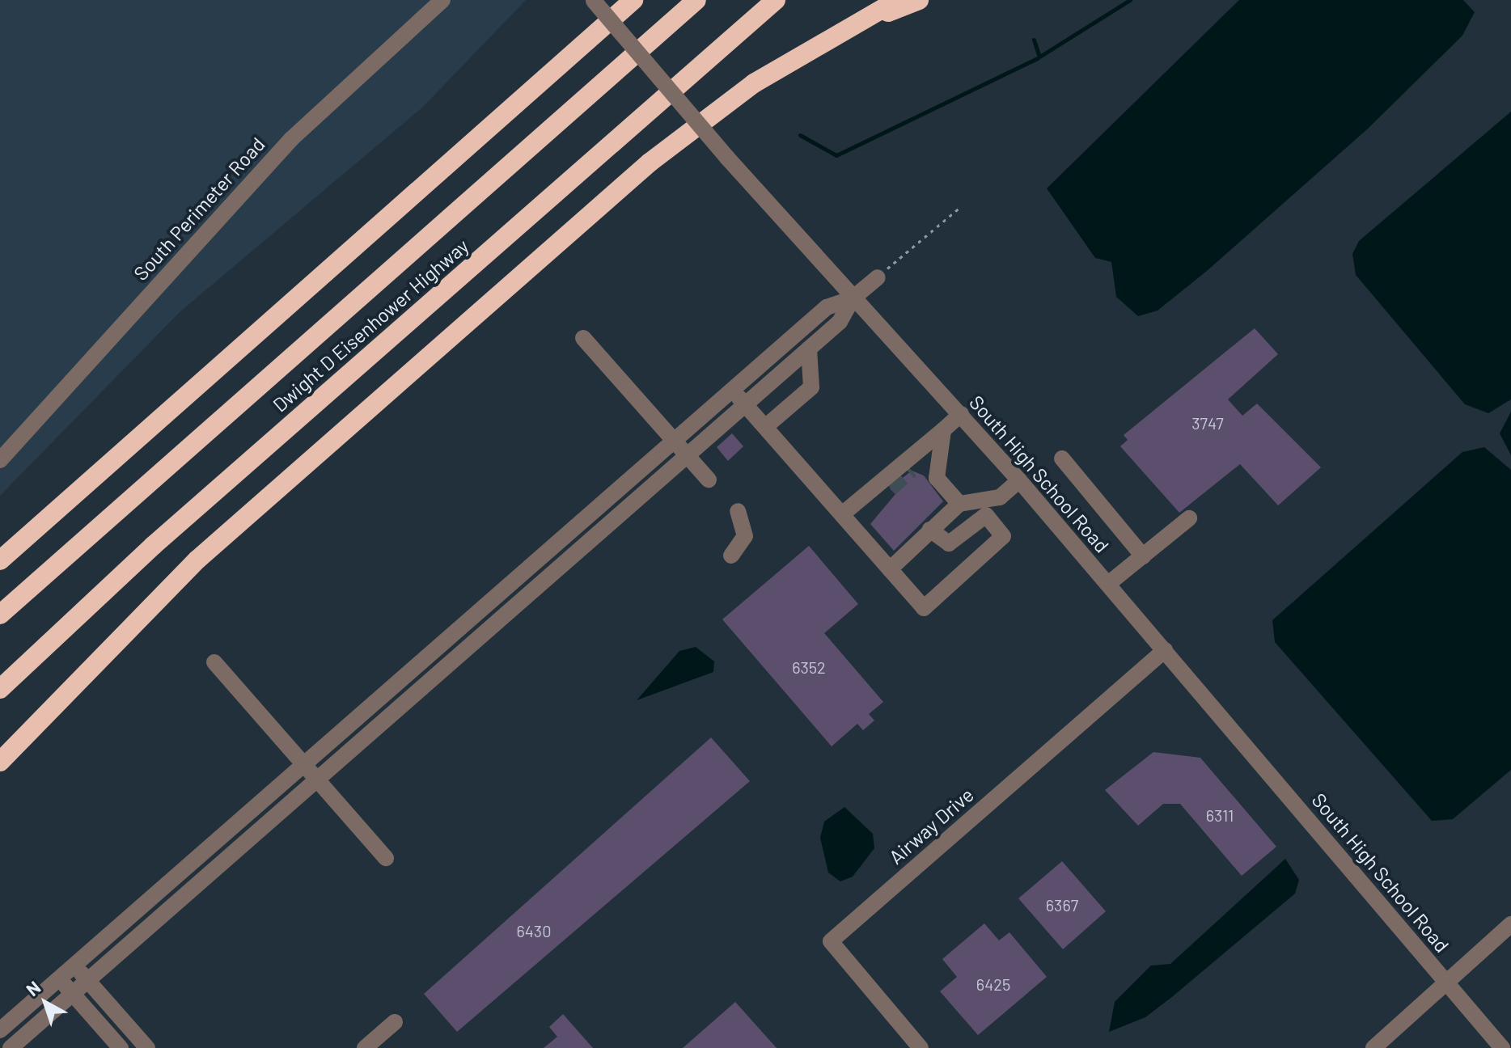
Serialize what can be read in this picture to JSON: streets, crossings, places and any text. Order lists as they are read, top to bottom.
{
  "streets": {
    "highway": ["Dwight D Eisenhower Highway"],
    "street": ["South Perimeter Road", "South High School Road", "Airway Drive"]
  },
  "crossings": [
    ["South High School Road", "Airway Drive"]
  ],
  "house_numbers": [
    "3747",
    "6352",
    "6311",
    "6367",
    "6430",
    "6425"
  ],
  "north": "top left"
}
